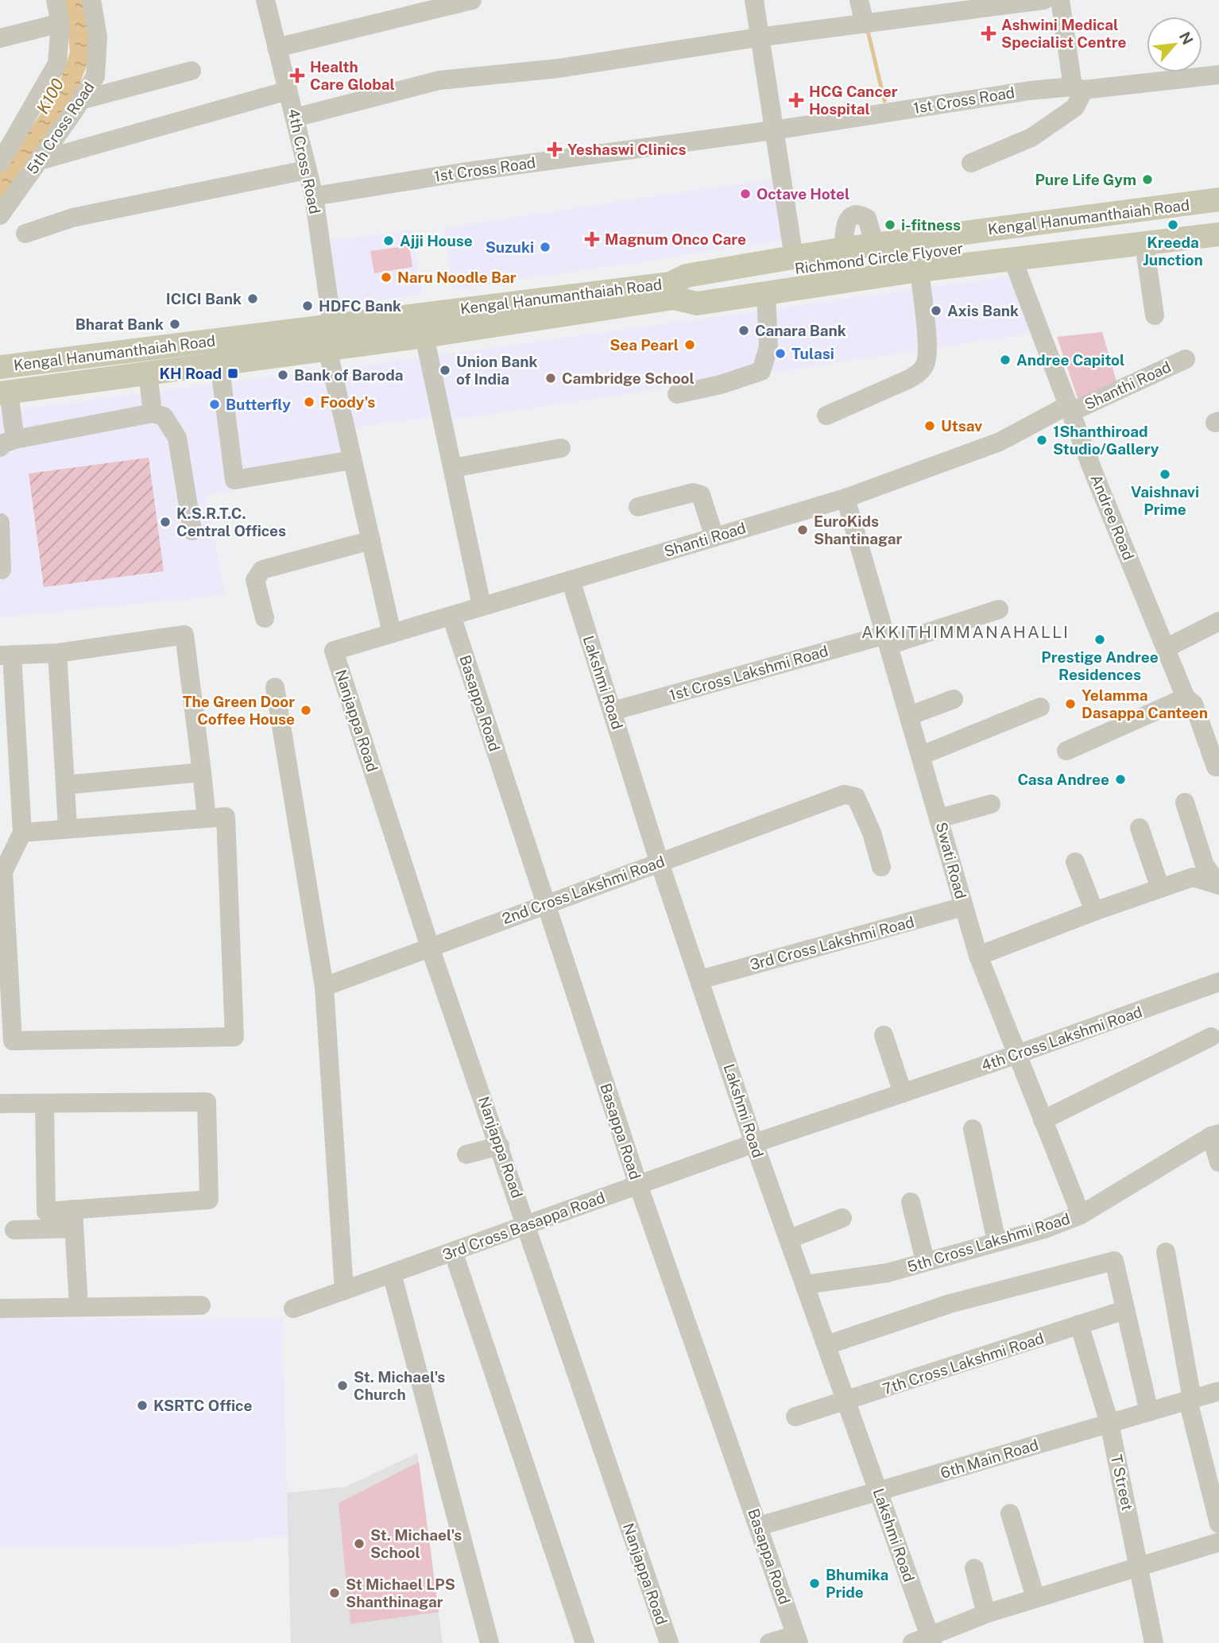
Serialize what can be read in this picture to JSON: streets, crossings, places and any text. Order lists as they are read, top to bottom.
{
  "streets": {
    "main road": ["Kengal Hanumanthaiah Road", "Richmond Circle Flyover"],
    "street": [
      "1st Cross Road",
      "5th Cross Road",
      "4th Cross Road",
      "Shanthi Road",
      "Andree Road",
      "Shanti Road",
      "1st Cross Lakshmi Road",
      "Lakshmi Road",
      "Basappa Road",
      "Nanjappa Road",
      "Swati Road",
      "2nd Cross Lakshmi Road",
      "3rd Cross Lakshmi Road",
      "4th Cross Lakshmi Road",
      "3rd Cross Basappa Road",
      "5th Cross Lakshmi Road",
      "7th Cross Lakshmi Road",
      "6th Main Road",
      "T Street"
    ]
  },
  "crossings": [
    ["1st Cross Road", "4th Cross Road"],
    ["4th Cross Road", "Kengal Hanumanthaiah Road"],
    ["Kengal Hanumanthaiah Road", "Richmond Circle Flyover"],
    ["Kengal Hanumanthaiah Road", "Andree Road"],
    ["Shanthi Road", "Andree Road"],
    ["Shanthi Road", "Shanti Road"],
    ["Andree Road", "Shanti Road"],
    ["Shanti Road", "Lakshmi Road"],
    ["Shanti Road", "Basappa Road"],
    ["Shanti Road", "Nanjappa Road"],
    ["Shanti Road", "Swati Road"],
    ["1st Cross Lakshmi Road", "Lakshmi Road"],
    ["1st Cross Lakshmi Road", "Swati Road"],
    ["Lakshmi Road", "2nd Cross Lakshmi Road"],
    ["Lakshmi Road", "3rd Cross Lakshmi Road"],
    ["Lakshmi Road", "4th Cross Lakshmi Road"],
    ["Lakshmi Road", "3rd Cross Basappa Road"],
    ["Lakshmi Road", "5th Cross Lakshmi Road"],
    ["Lakshmi Road", "7th Cross Lakshmi Road"],
    ["Lakshmi Road", "6th Main Road"],
    ["Basappa Road", "2nd Cross Lakshmi Road"],
    ["Basappa Road", "3rd Cross Basappa Road"],
    ["Basappa Road", "6th Main Road"],
    ["Nanjappa Road", "2nd Cross Lakshmi Road"],
    ["Nanjappa Road", "3rd Cross Basappa Road"],
    ["Swati Road", "3rd Cross Lakshmi Road"],
    ["Swati Road", "4th Cross Lakshmi Road"],
    ["Swati Road", "5th Cross Lakshmi Road"],
    ["4th Cross Lakshmi Road", "3rd Cross Basappa Road"],
    ["7th Cross Lakshmi Road", "T Street"],
    ["6th Main Road", "T Street"]
  ],
  "districts": ["AKKITHIMMANAHALLI"],
  "water": ["K100"],
  "places": {
    "health": [
      "Ashwini Medical Specialist Centre",
      "Health Care Global",
      "HCG Cancer Hospital",
      "Yeshaswi Clinics",
      "Magnum Onco Care"
    ],
    "other": [
      "Pure Life Gym",
      "Octave Hotel",
      "i-fitness",
      "Kreeda Junction",
      "Ajji House",
      "Suzuki",
      "Naru Noodle Bar",
      "ICICI Bank",
      "HDFC Bank",
      "Axis Bank",
      "Bharat Bank",
      "Canara Bank",
      "Sea Pearl",
      "Tulasi",
      "Andree Capitol",
      "Union Bank of India",
      "Bank of Baroda",
      "Cambridge School",
      "Foody's",
      "Butterfly",
      "Utsav",
      "1Shanthiroad Studio/Gallery",
      "Vaishnavi Prime",
      "K.S.R.T.C. Central Offices",
      "EuroKids Shantinagar",
      "Prestige Andree Residences",
      "Yelamma Dasappa Canteen",
      "The Green Door Coffee House",
      "Casa Andree",
      "St. Michael's Church",
      "KSRTC Office",
      "St. Michael's School",
      "Bhumika Pride",
      "St Michael LPS Shanthinagar"
    ],
    "transit": ["KH Road"]
  },
  "north": "top right"
}
